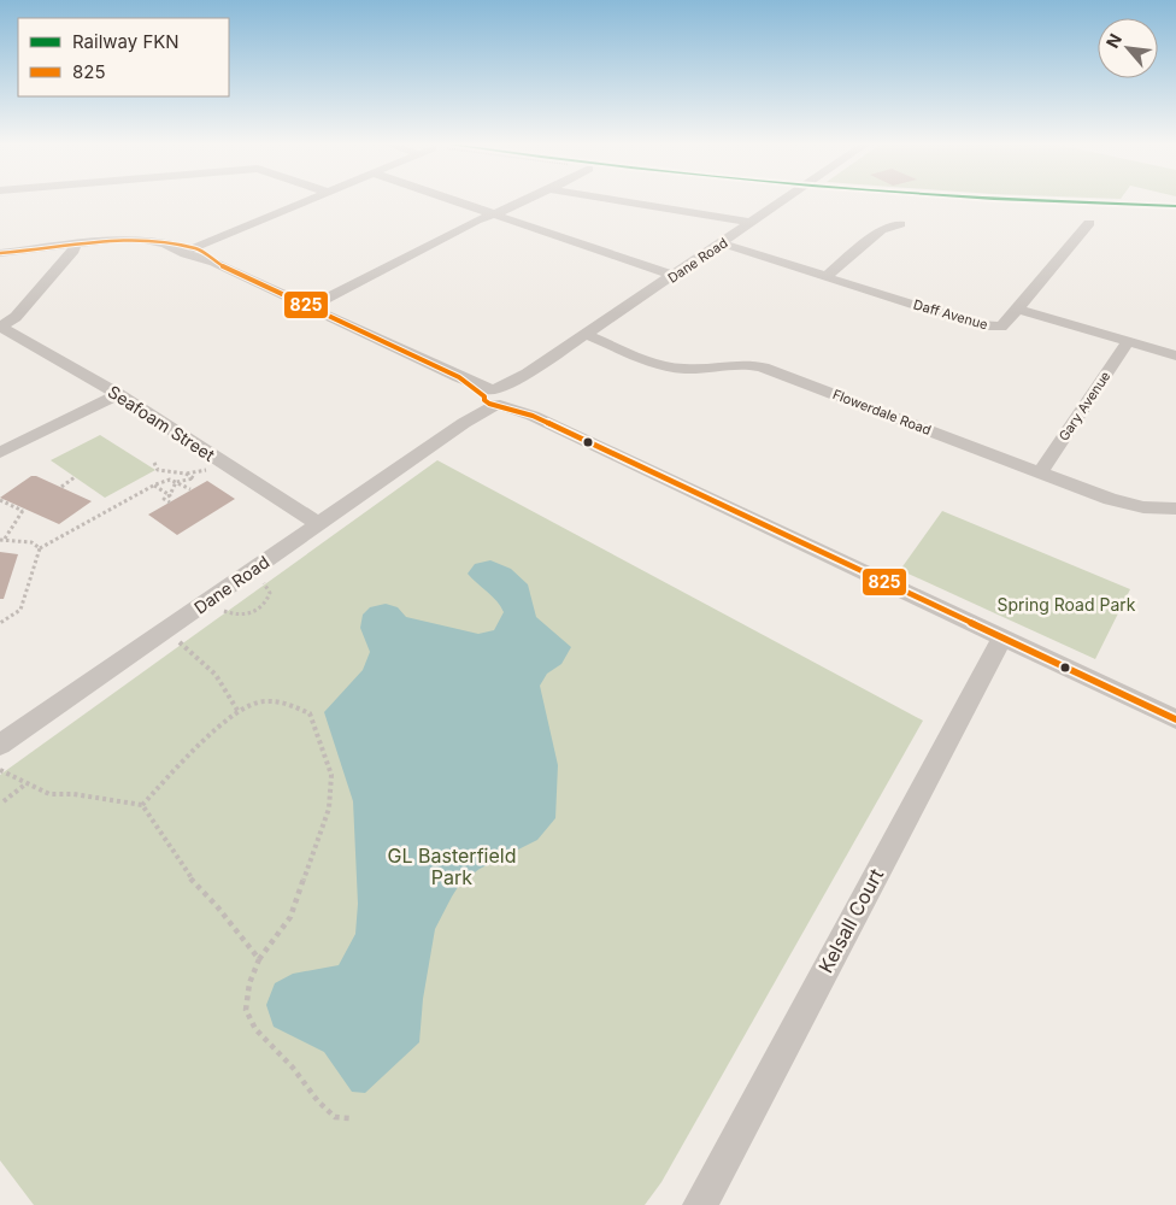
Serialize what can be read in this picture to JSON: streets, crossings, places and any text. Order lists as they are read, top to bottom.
{
  "streets": {
    "street": [
      "Dane Road",
      "Daff Avenue",
      "Gary Avenue",
      "Flowerdale Road",
      "Seafoam Street",
      "Kelsall Court"
    ]
  },
  "crossings": [
    ["Dane Road", "Daff Avenue"],
    ["Dane Road", "Flowerdale Road"],
    ["Dane Road", "Seafoam Street"],
    ["Gary Avenue", "Flowerdale Road"]
  ],
  "parks": ["Spring Road Park", "GL Basterfield Park"],
  "lines": ["rail line FKN", "transit line 825"],
  "legend": ["Railway FKN", "825"],
  "north": "top left"
}
